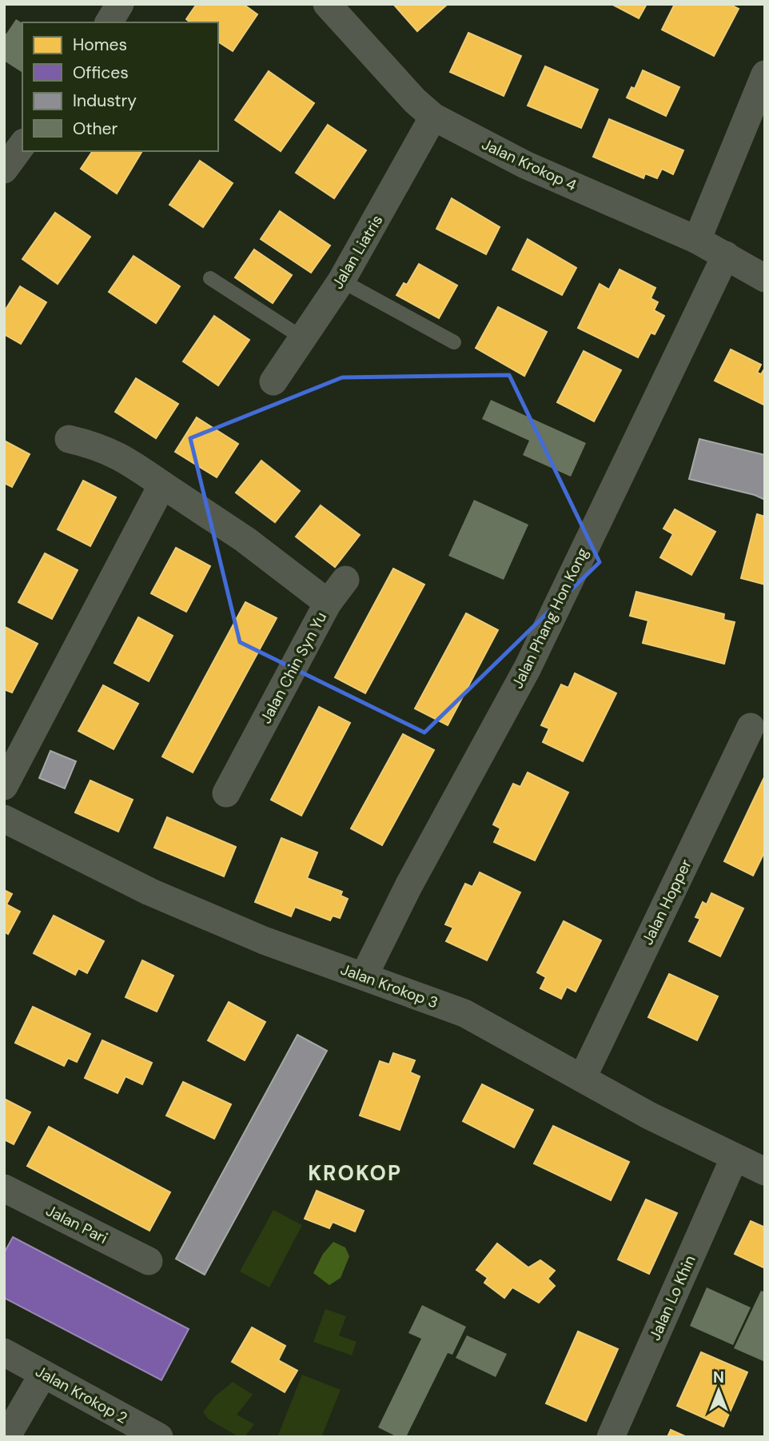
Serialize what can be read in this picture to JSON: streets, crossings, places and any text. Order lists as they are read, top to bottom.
{
  "streets": {
    "street": [
      "Jalan Krokop 4",
      "Jalan Liatris",
      "Jalan Phang Hon Kong",
      "Jalan Chin Syn Yu",
      "Jalan Hopper",
      "Jalan Krokop 3",
      "Jalan Pari",
      "Jalan Lo Khin",
      "Jalan Krokop 2"
    ]
  },
  "crossings": [
    ["Jalan Krokop 4", "Jalan Liatris"],
    ["Jalan Krokop 4", "Jalan Phang Hon Kong"],
    ["Jalan Phang Hon Kong", "Jalan Krokop 3"],
    ["Jalan Hopper", "Jalan Krokop 3"],
    ["Jalan Krokop 3", "Jalan Lo Khin"]
  ],
  "districts": ["KROKOP"],
  "legend": [
    "Homes",
    "Offices",
    "Industry",
    "Other"
  ],
  "north": "top"
}
